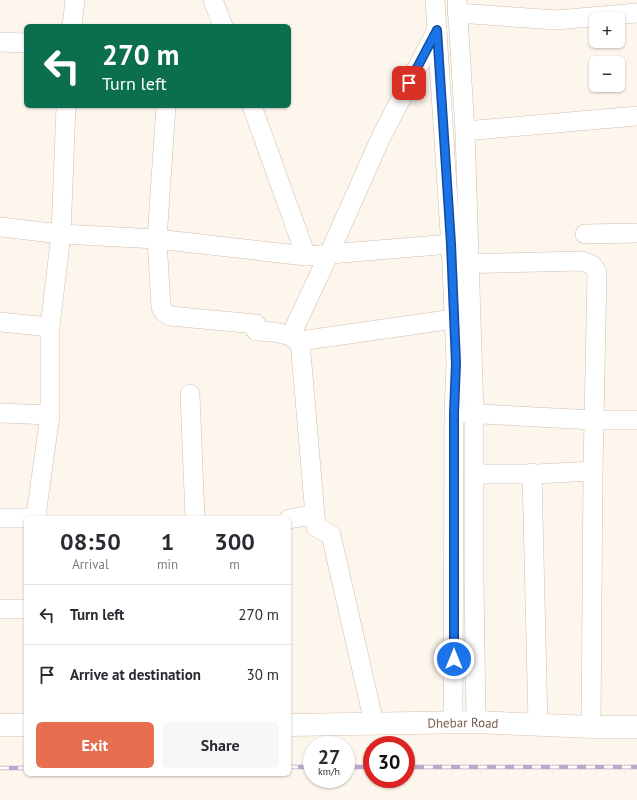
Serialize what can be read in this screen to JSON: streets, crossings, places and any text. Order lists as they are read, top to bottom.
{
  "streets": {
    "street": ["Dhebar Road"]
  },
  "page": {
    "map_buttons": ["+", "−"],
    "turn": ["270 m", "Turn left"],
    "eta": [
      "08:50",
      "Arrival",
      "1",
      "min",
      "300",
      "m"
    ],
    "list": [
      {
        "name": "Turn left",
        "value": "270 m"
      },
      {
        "name": "Arrive at destination",
        "value": "30 m"
      }
    ],
    "buttons": ["Exit", "Share"],
    "speed": "27 km/h",
    "limit": "30"
  }
}
